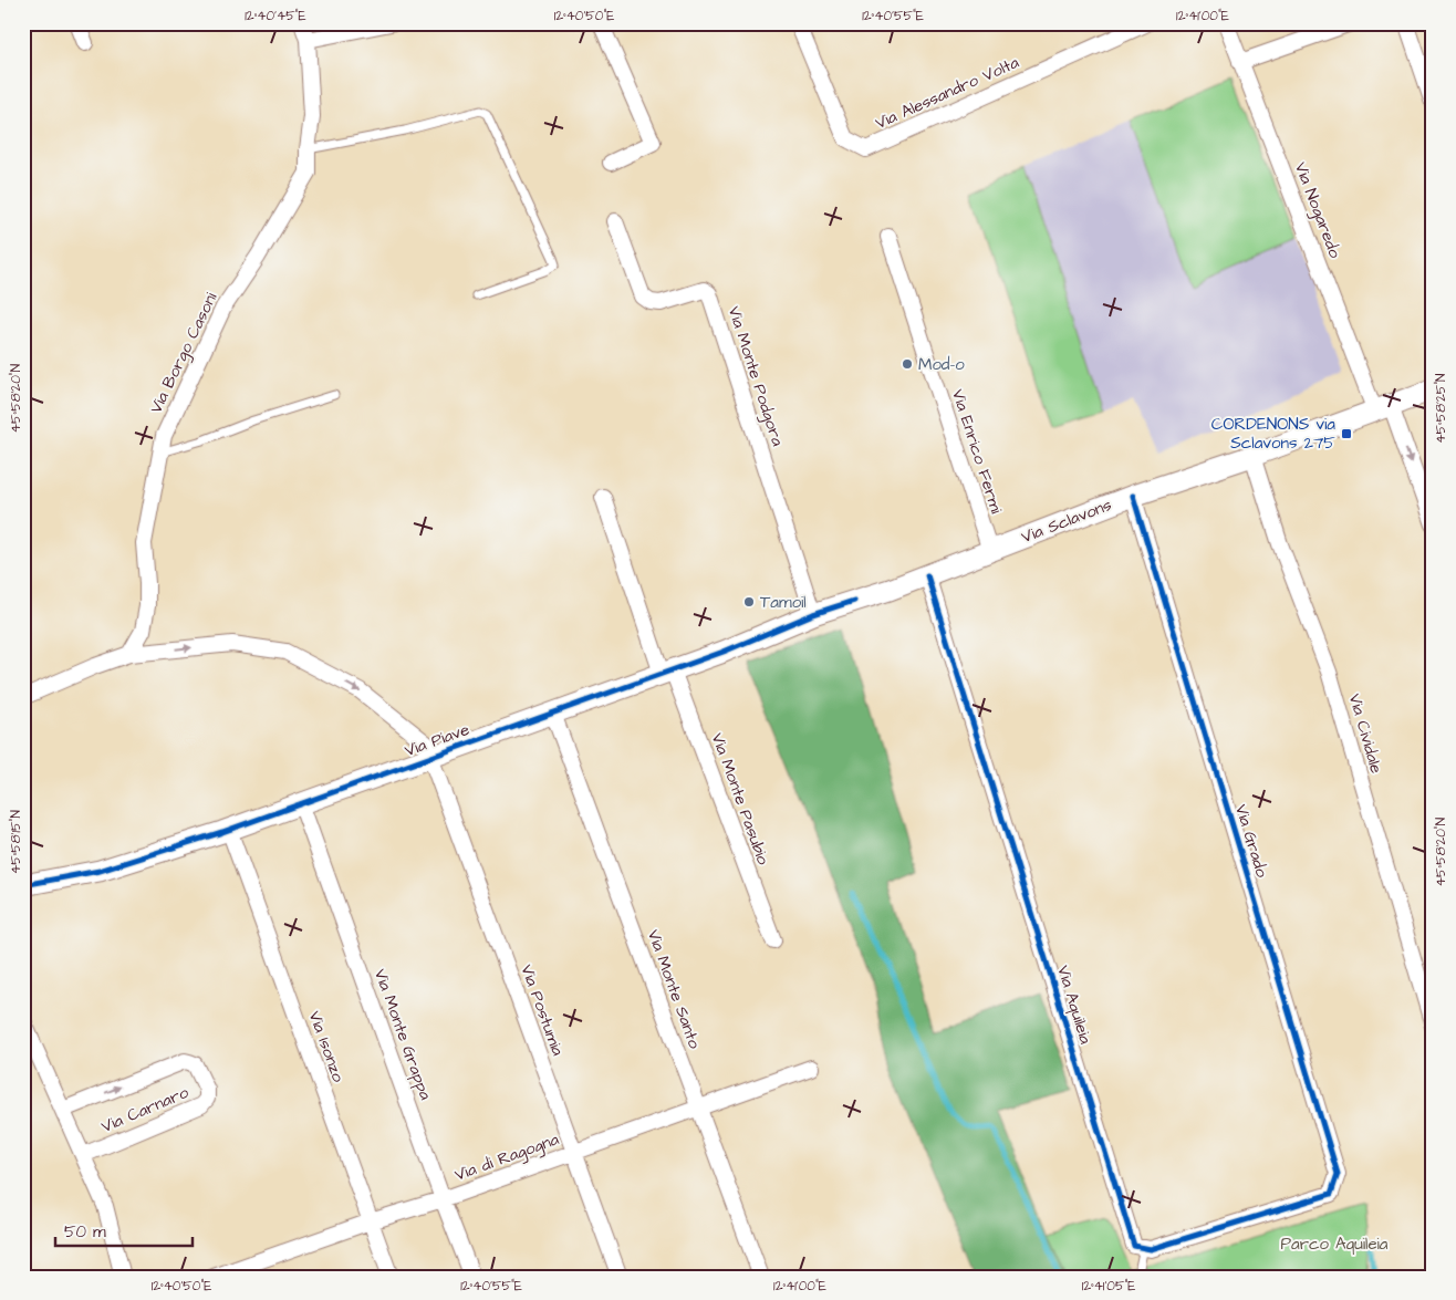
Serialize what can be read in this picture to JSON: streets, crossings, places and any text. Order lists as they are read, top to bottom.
{
  "streets": {
    "street": [
      "Via Alessandro Volta",
      "Via Nogaredo",
      "Via Borgo Casoni",
      "Via Monte Podgora",
      "Via Enrico Fermi",
      "Via Sclavons",
      "Via Cividale",
      "Via Piave",
      "Via Monte Pasubio",
      "Via Grado",
      "Via Monte Santo",
      "Via Aquileia",
      "Via Postumia",
      "Via Monte Grappa",
      "Via Isonzo",
      "Via Carnaro",
      "Via di Ragogna"
    ]
  },
  "crossings": [
    ["Via Nogaredo", "Via Sclavons"],
    ["Via Monte Podgora", "Via Piave"],
    ["Via Enrico Fermi", "Via Sclavons"],
    ["Via Sclavons", "Via Cividale"],
    ["Via Sclavons", "Via Piave"],
    ["Via Sclavons", "Via Grado"],
    ["Via Sclavons", "Via Aquileia"],
    ["Via Piave", "Via Monte Pasubio"],
    ["Via Piave", "Via Monte Santo"],
    ["Via Piave", "Via Postumia"],
    ["Via Piave", "Via Monte Grappa"],
    ["Via Piave", "Via Isonzo"],
    ["Via Grado", "Via Aquileia"],
    ["Via Monte Santo", "Via di Ragogna"],
    ["Via Postumia", "Via di Ragogna"],
    ["Via Monte Grappa", "Via di Ragogna"],
    ["Via Isonzo", "Via di Ragogna"]
  ],
  "parks": ["Parco Aquileia"],
  "places": {
    "other": ["Mod-o", "Tamoil"],
    "transit": ["CORDENONS via Sclavons 275"]
  },
  "scale_bar": "50 m",
  "coordinates": [
    "12°40'45\"E",
    "12°40'50\"E",
    "12°40'55\"E",
    "12°41'00\"E",
    "45°58'20\"N",
    "45°58'25\"N",
    "45°58'15\"N",
    "12°41'05\"E"
  ]
}
